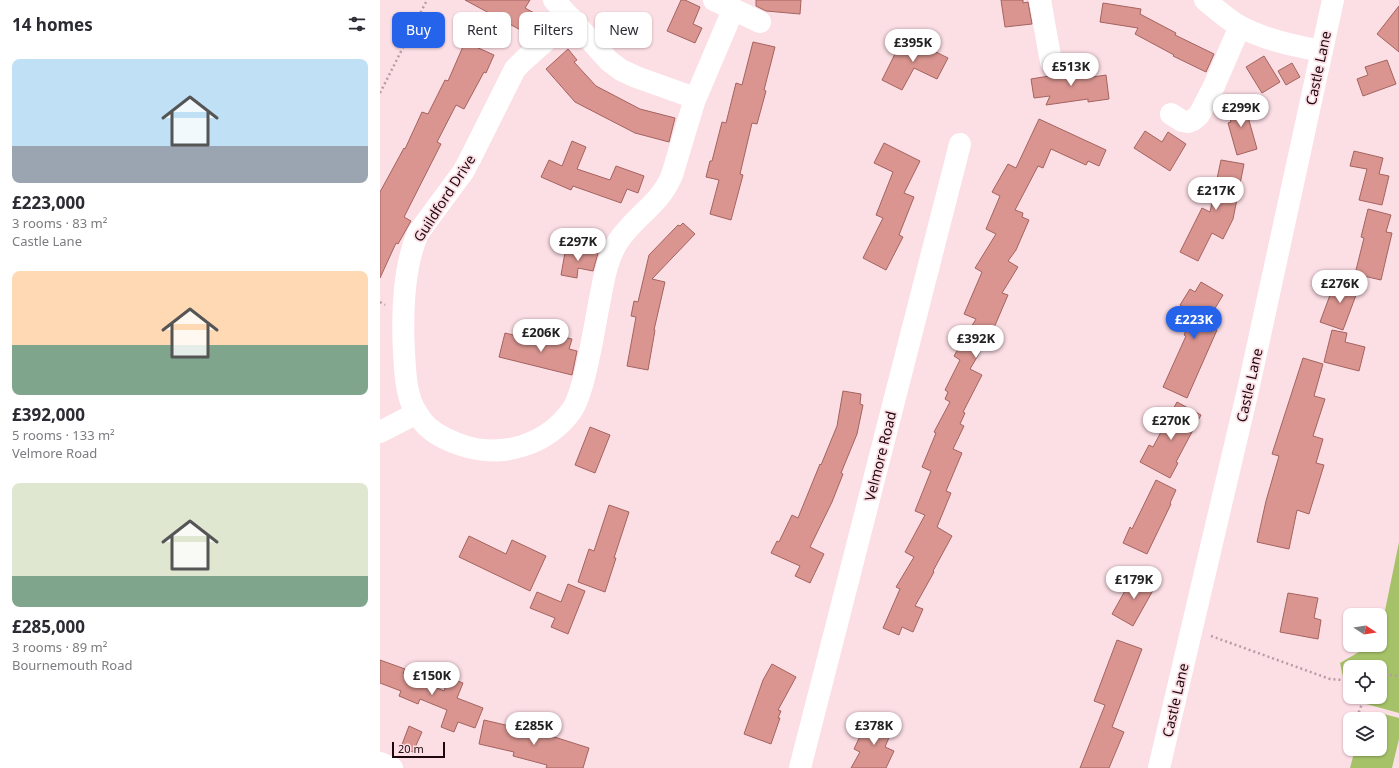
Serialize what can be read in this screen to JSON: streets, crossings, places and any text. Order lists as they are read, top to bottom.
{
  "streets": {
    "street": ["Castle Lane", "Guildford Drive", "Velmore Road"]
  },
  "scale_bar": "20 m",
  "north": "right",
  "page": {
    "heading": "14 homes",
    "chip": [
      "Buy",
      "Rent",
      "Filters",
      "New"
    ],
    "price": [
      "£395K",
      "£513K",
      "£299K",
      "£217K",
      "£297K",
      "£276K",
      "£223K",
      "£206K",
      "£392K",
      "£270K",
      "£179K",
      "£150K",
      "£285K",
      "£378K"
    ],
    "list": [
      {
        "name": "£223,000",
        "note": "3 rooms · 83 m² · Castle Lane"
      },
      {
        "name": "£392,000",
        "note": "5 rooms · 133 m² · Velmore Road"
      },
      {
        "name": "£285,000",
        "note": "3 rooms · 89 m² · Bournemouth Road"
      }
    ],
    "scale": "20 m"
  }
}
